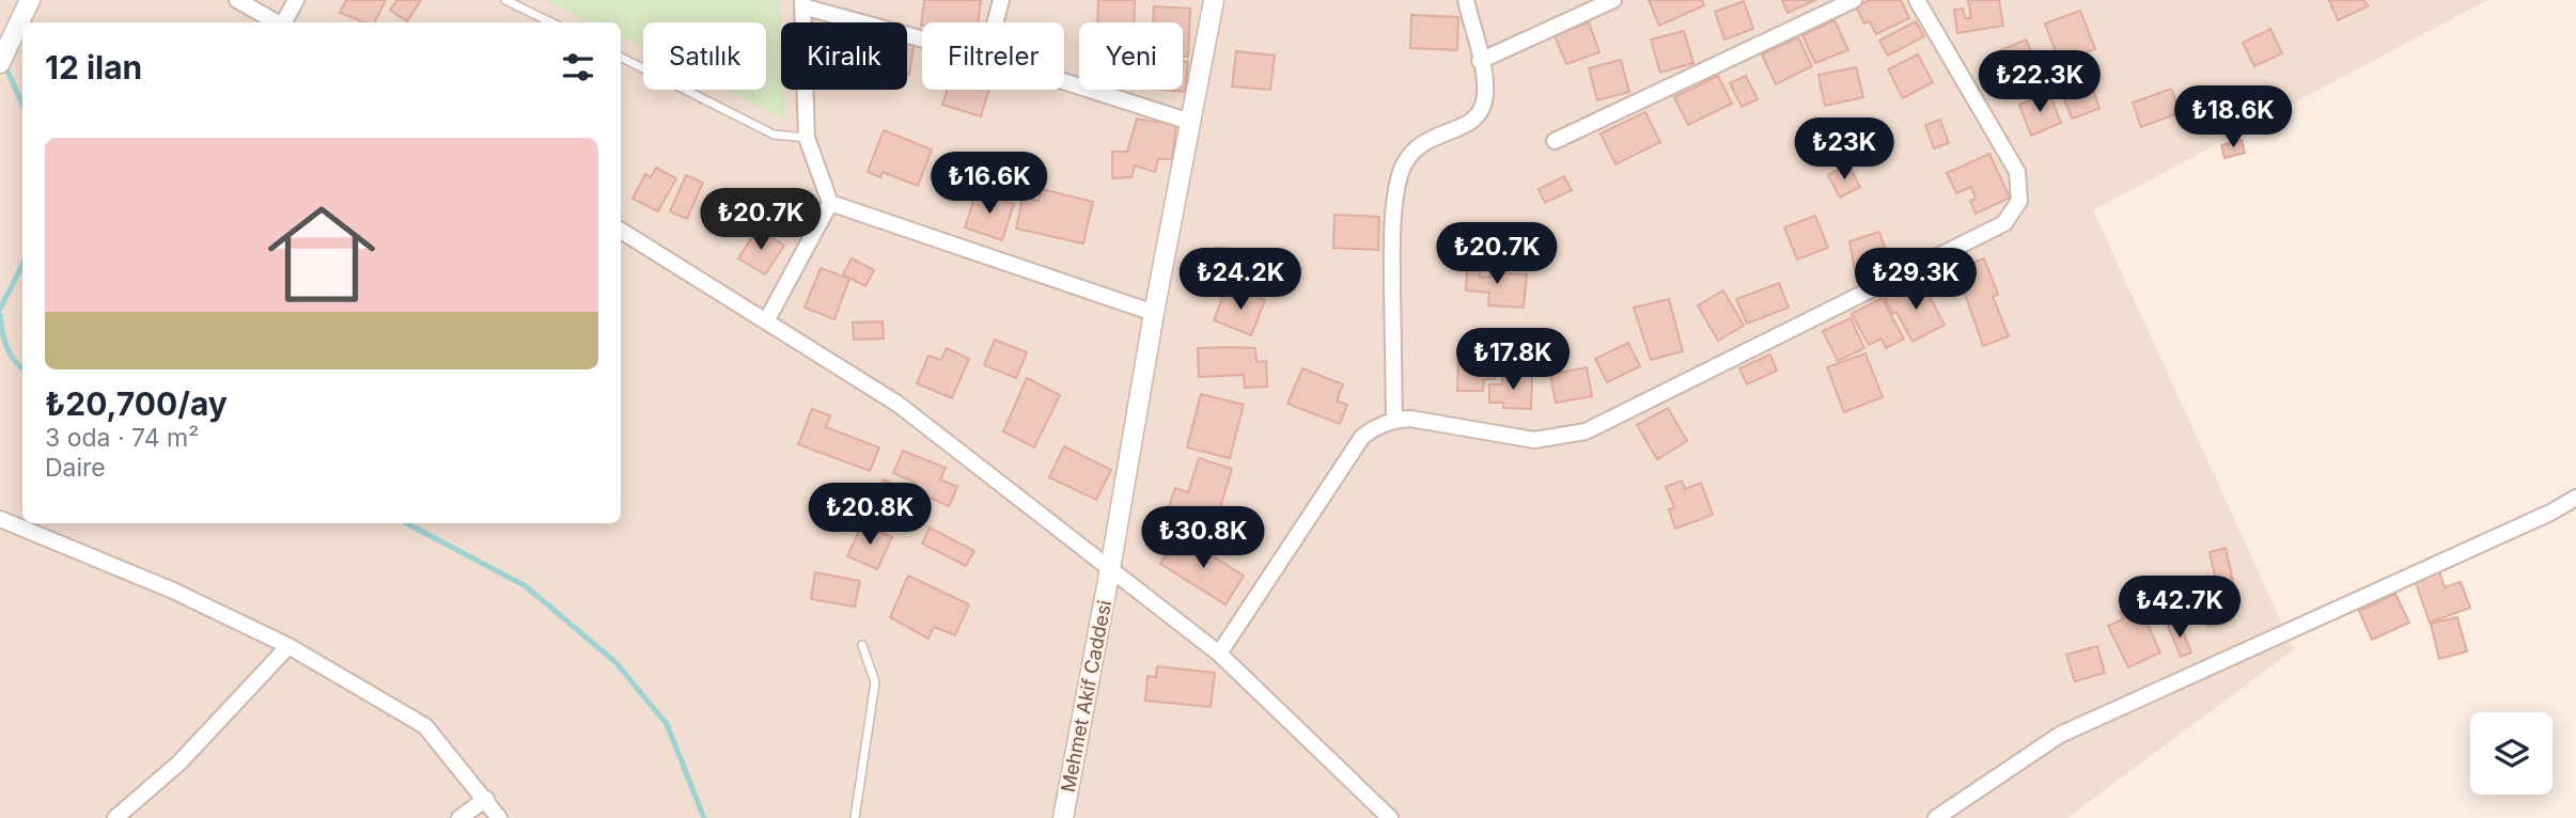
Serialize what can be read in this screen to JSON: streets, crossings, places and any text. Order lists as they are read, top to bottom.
{
  "streets": {
    "street": ["Mehmet Akif Caddesi"]
  },
  "page": {
    "chip": [
      "Satılık",
      "Kiralık",
      "Filtreler",
      "Yeni"
    ],
    "heading": "12 ilan",
    "price": [
      "₺22.3K",
      "₺18.6K",
      "₺23K",
      "₺16.6K",
      "₺20.7K",
      "₺20.7K",
      "₺24.2K",
      "₺29.3K",
      "₺17.8K",
      "₺20.8K",
      "₺30.8K",
      "₺42.7K"
    ],
    "list": [
      {
        "name": "₺20,700/ay",
        "note": "3 oda · 74 m² · Daire"
      }
    ]
  }
}
